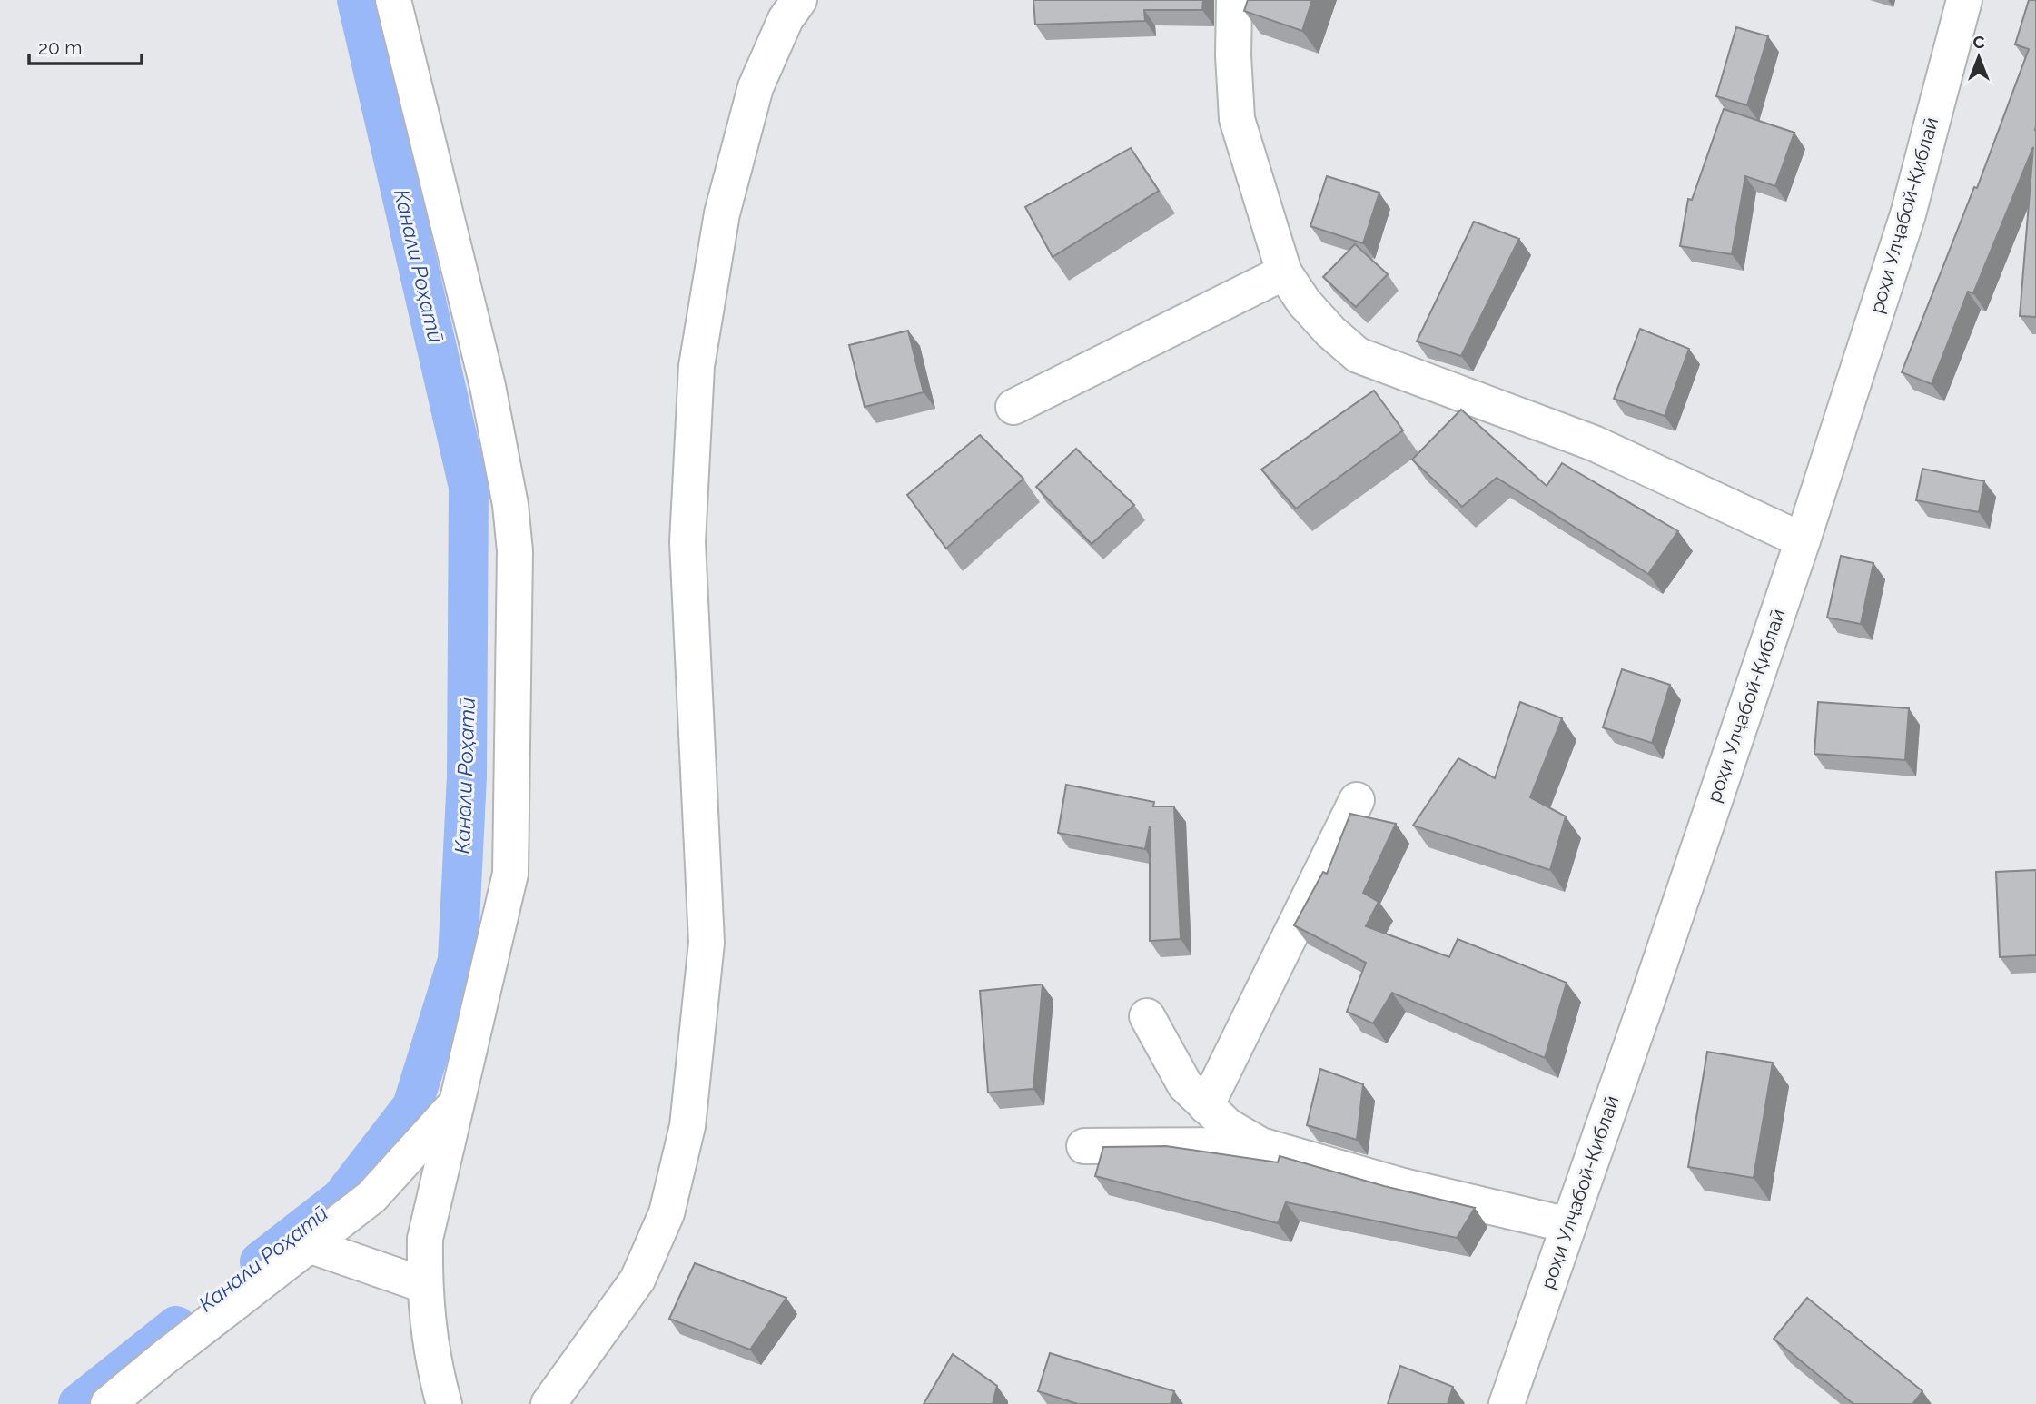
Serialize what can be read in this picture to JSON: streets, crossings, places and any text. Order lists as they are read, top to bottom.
{
  "streets": {
    "street": ["роҳи Улҷабой-Қиблаӣ"]
  },
  "water": ["Канали Роҳатӣ"],
  "scale_bar": "20 m",
  "north": "top"
}
